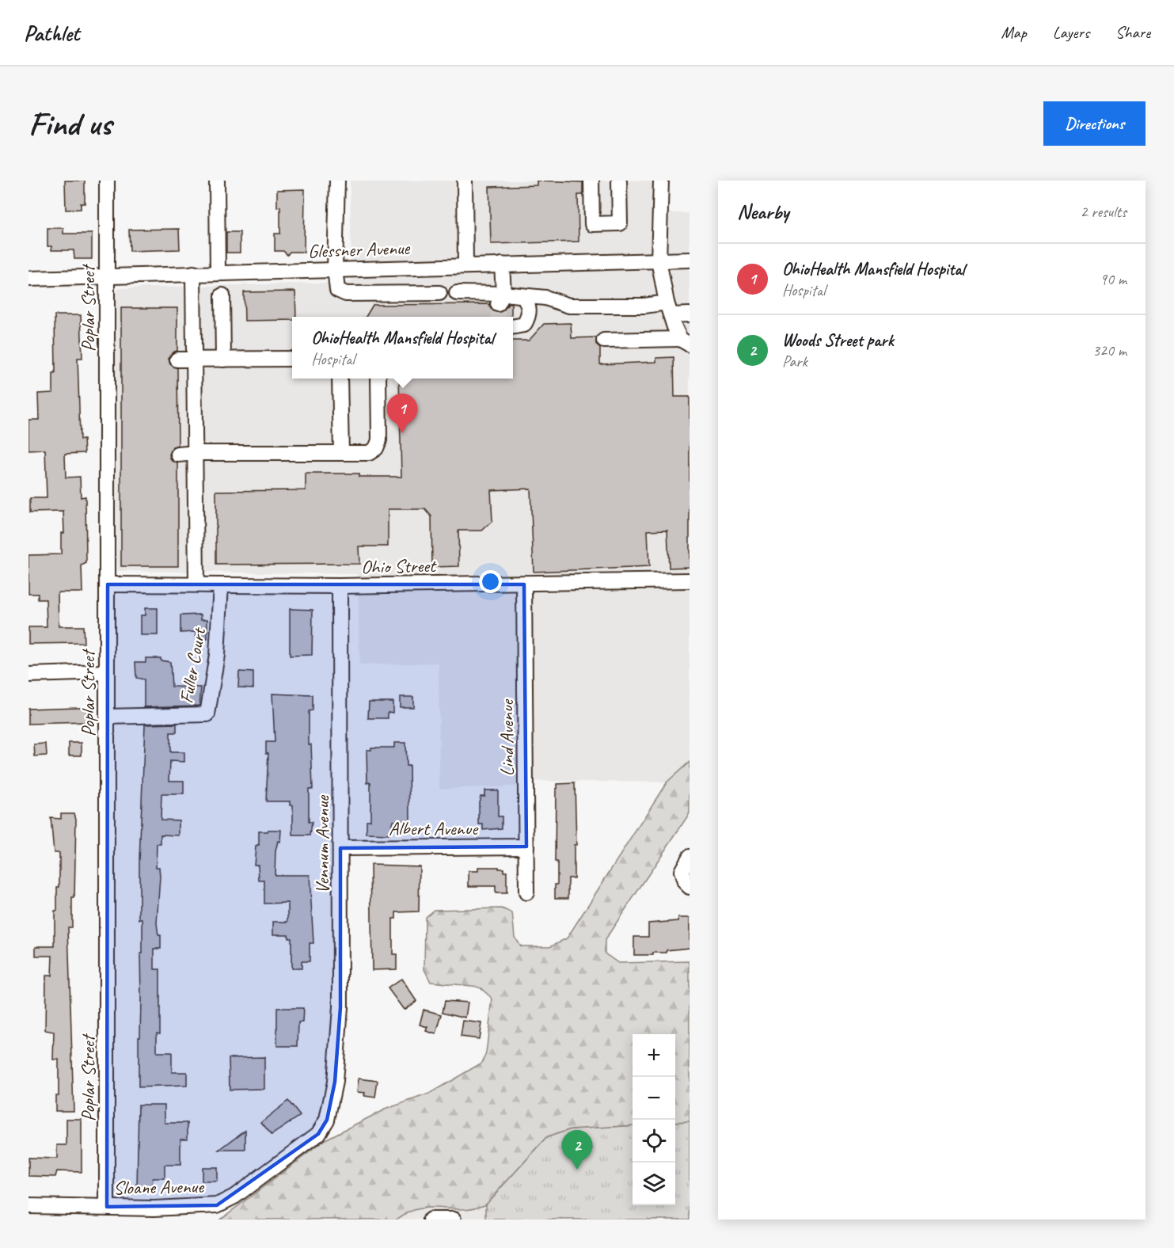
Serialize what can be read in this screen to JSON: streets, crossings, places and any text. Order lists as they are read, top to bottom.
{
  "streets": {
    "street": [
      "Glessner Avenue",
      "Poplar Street",
      "Ohio Street",
      "Fuller Court",
      "Lind Avenue",
      "Albert Avenue",
      "Vennum Avenue",
      "Sloane Avenue"
    ]
  },
  "crossings": [
    ["Glessner Avenue", "Poplar Street"],
    ["Poplar Street", "Ohio Street"],
    ["Poplar Street", "Fuller Court"],
    ["Poplar Street", "Sloane Avenue"],
    ["Ohio Street", "Fuller Court"],
    ["Ohio Street", "Lind Avenue"],
    ["Ohio Street", "Vennum Avenue"],
    ["Lind Avenue", "Albert Avenue"],
    ["Albert Avenue", "Vennum Avenue"],
    ["Vennum Avenue", "Sloane Avenue"]
  ],
  "page": {
    "header": "Pathlet",
    "nav": ["Map", "Layers", "Share"],
    "buttons": "Directions",
    "title": "Find us",
    "heading": ["Nearby", "2 results"],
    "list": [
      {
        "mark": "1",
        "name": "OhioHealth Mansfield Hospital",
        "note": "Hospital",
        "value": "90 m"
      },
      {
        "mark": "2",
        "name": "Woods Street park",
        "note": "Park",
        "value": "320 m"
      }
    ],
    "popup": ["OhioHealth Mansfield Hospital", "Hospital"],
    "pins": ["1", "2"],
    "map_buttons": ["+", "−"]
  }
}
